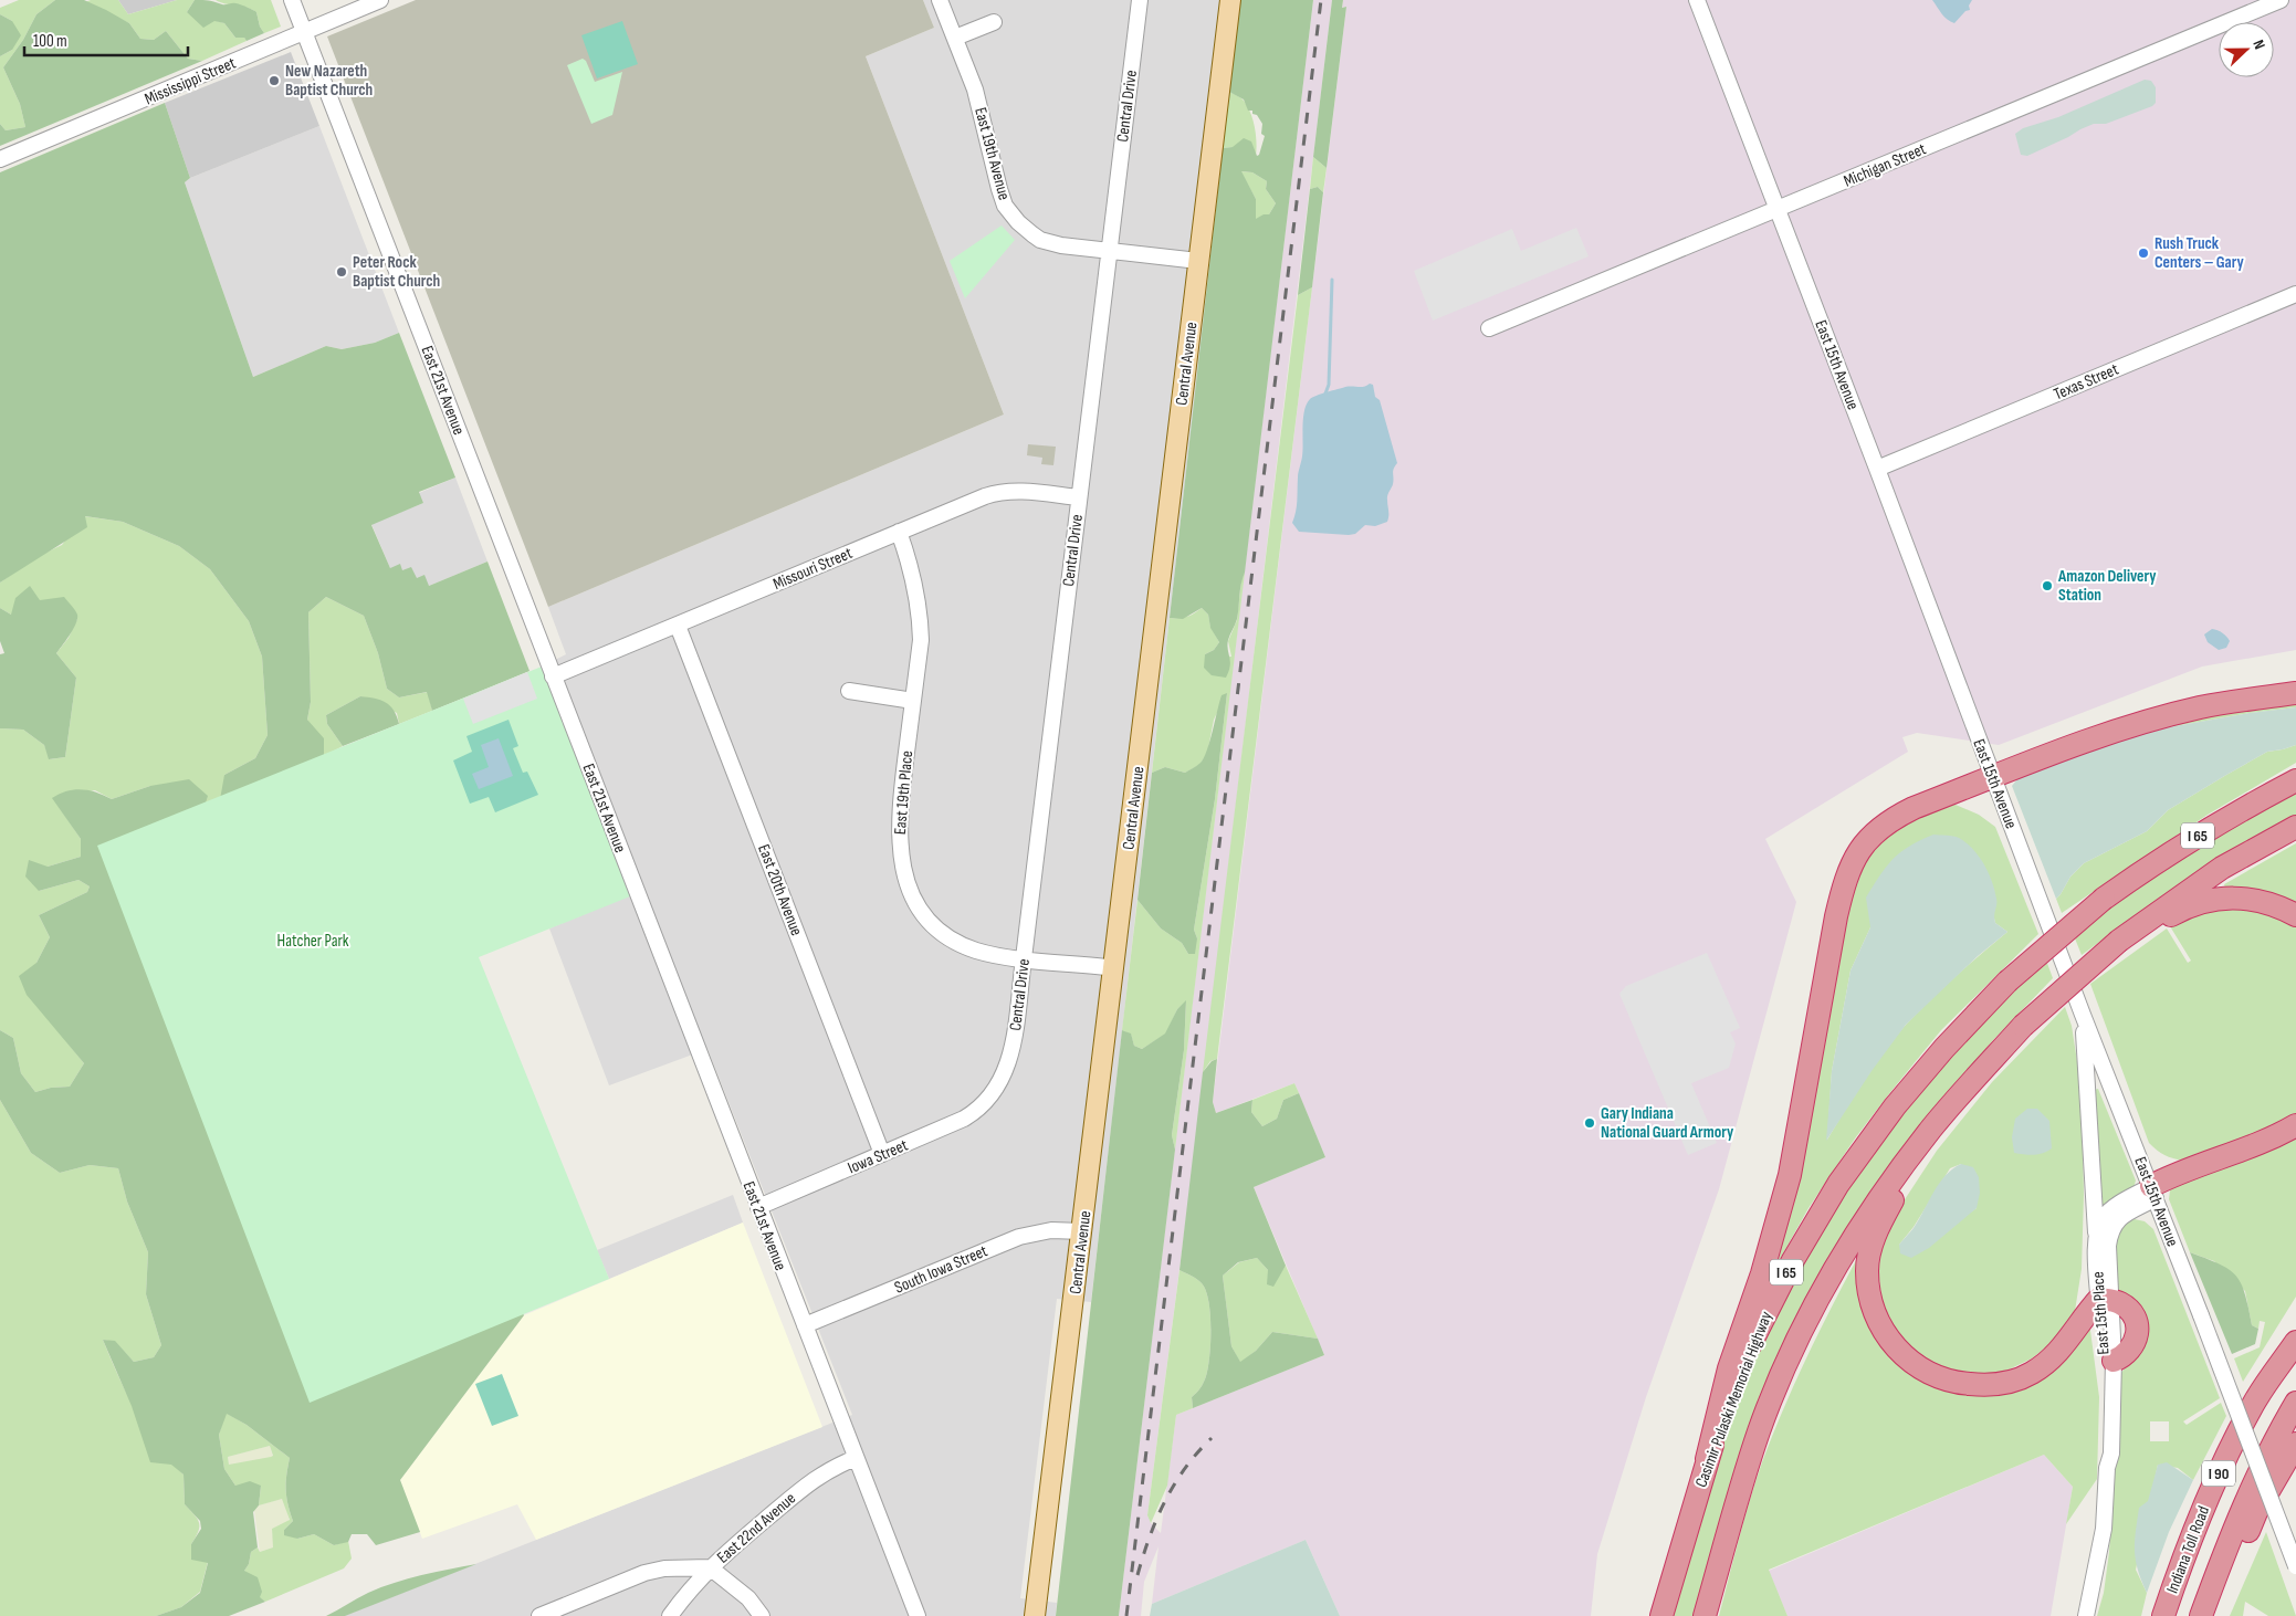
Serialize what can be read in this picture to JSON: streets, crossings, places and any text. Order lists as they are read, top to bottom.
{
  "streets": {
    "highway": [
      "I 65",
      "Casimir Pulaski Memorial Highway",
      "I 90",
      "Indiana Toll Road"
    ],
    "main road": ["Central Avenue"],
    "street": [
      "Mississippi Street",
      "Central Drive",
      "East 19th Avenue",
      "Michigan Street",
      "East 15th Avenue",
      "Texas Street",
      "East 21st Avenue",
      "Missouri Street",
      "East 19th Place",
      "East 20th Avenue",
      "Iowa Street",
      "South Iowa Street",
      "East 15th Place",
      "East 22nd Avenue"
    ]
  },
  "crossings": [
    ["Mississippi Street", "East 21st Avenue"],
    ["Central Drive", "East 19th Avenue"],
    ["Central Drive", "Missouri Street"],
    ["Central Drive", "East 19th Place"],
    ["Central Drive", "Iowa Street"],
    ["East 19th Avenue", "Central Avenue"],
    ["Michigan Street", "East 15th Avenue"],
    ["Central Avenue", "East 19th Place"],
    ["Central Avenue", "South Iowa Street"],
    ["East 15th Avenue", "Texas Street"],
    ["East 15th Avenue", "East 15th Place"],
    ["East 21st Avenue", "Missouri Street"],
    ["East 21st Avenue", "Iowa Street"],
    ["East 21st Avenue", "South Iowa Street"],
    ["East 21st Avenue", "East 22nd Avenue"],
    ["Missouri Street", "East 19th Place"],
    ["Missouri Street", "East 20th Avenue"],
    ["East 20th Avenue", "Iowa Street"]
  ],
  "parks": ["Hatcher Park"],
  "places": [
    "New Nazareth Baptist Church",
    "Rush Truck Centers – Gary",
    "Peter Rock Baptist Church",
    "Amazon Delivery Station",
    "Gary Indiana National Guard Armory"
  ],
  "scale_bar": "100 m",
  "north": "right"
}
